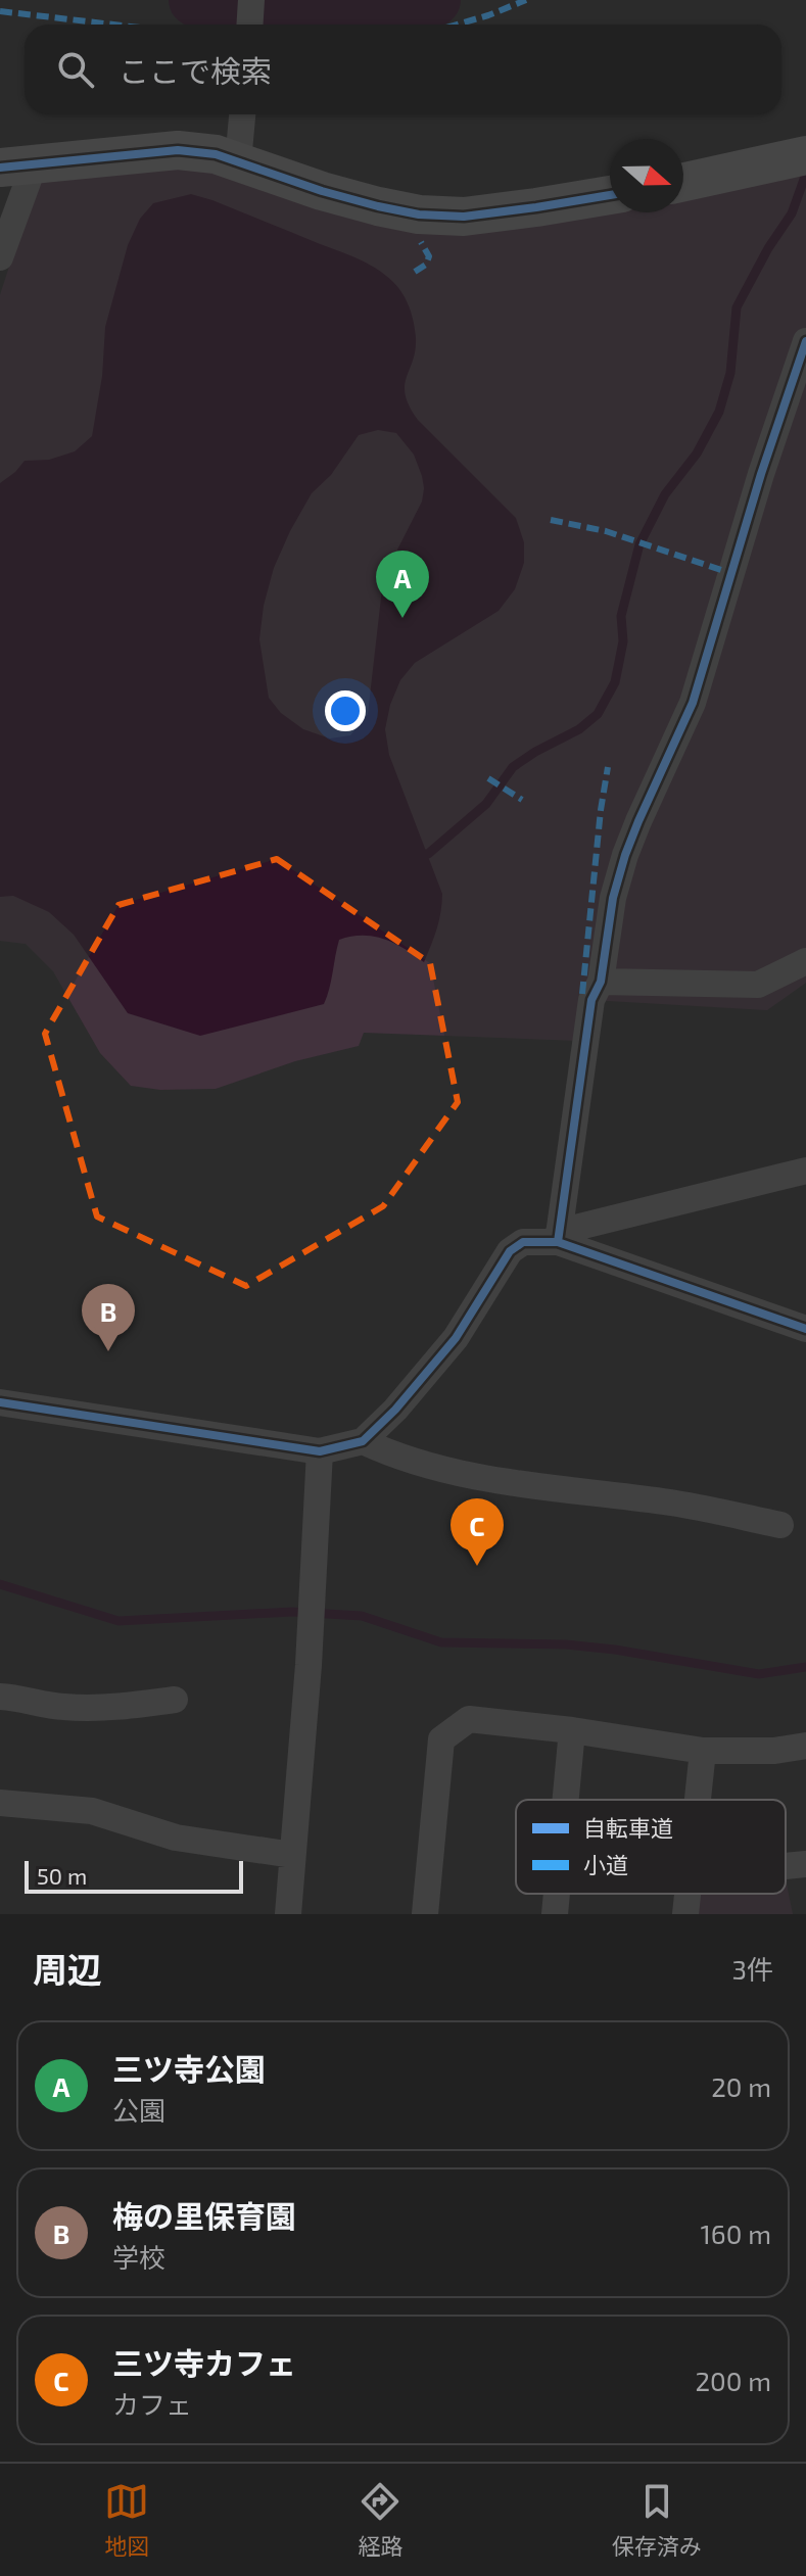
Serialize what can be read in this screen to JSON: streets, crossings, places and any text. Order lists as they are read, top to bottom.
{
  "legend": ["自転車道", "小道"],
  "scale_bar": "50 m",
  "north": "right",
  "page": {
    "search": "ここで検索",
    "pins": ["A", "B", "C"],
    "scale": "50 m",
    "heading": ["周辺", "3件"],
    "list": [
      {
        "mark": "A",
        "name": "三ツ寺公園",
        "note": "公園",
        "value": "20 m"
      },
      {
        "mark": "B",
        "name": "梅の里保育園",
        "note": "学校",
        "value": "160 m"
      },
      {
        "mark": "C",
        "name": "三ツ寺カフェ",
        "note": "カフェ",
        "value": "200 m"
      }
    ],
    "nav": ["地図", "経路", "保存済み"]
  }
}
